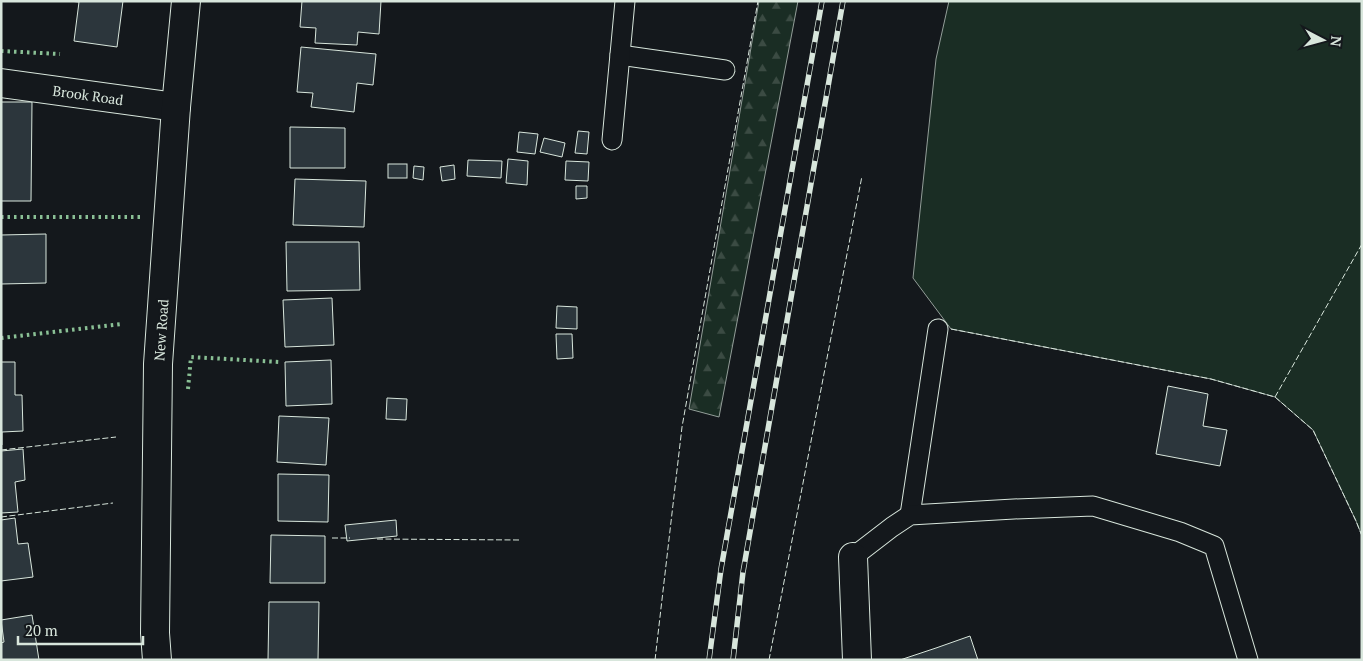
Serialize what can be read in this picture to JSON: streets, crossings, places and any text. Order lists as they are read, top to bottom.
{
  "streets": {
    "main road": ["Brook Road", "New Road"]
  },
  "crossings": [
    ["Brook Road", "New Road"]
  ],
  "scale_bar": "20 m",
  "north": "right"
}
